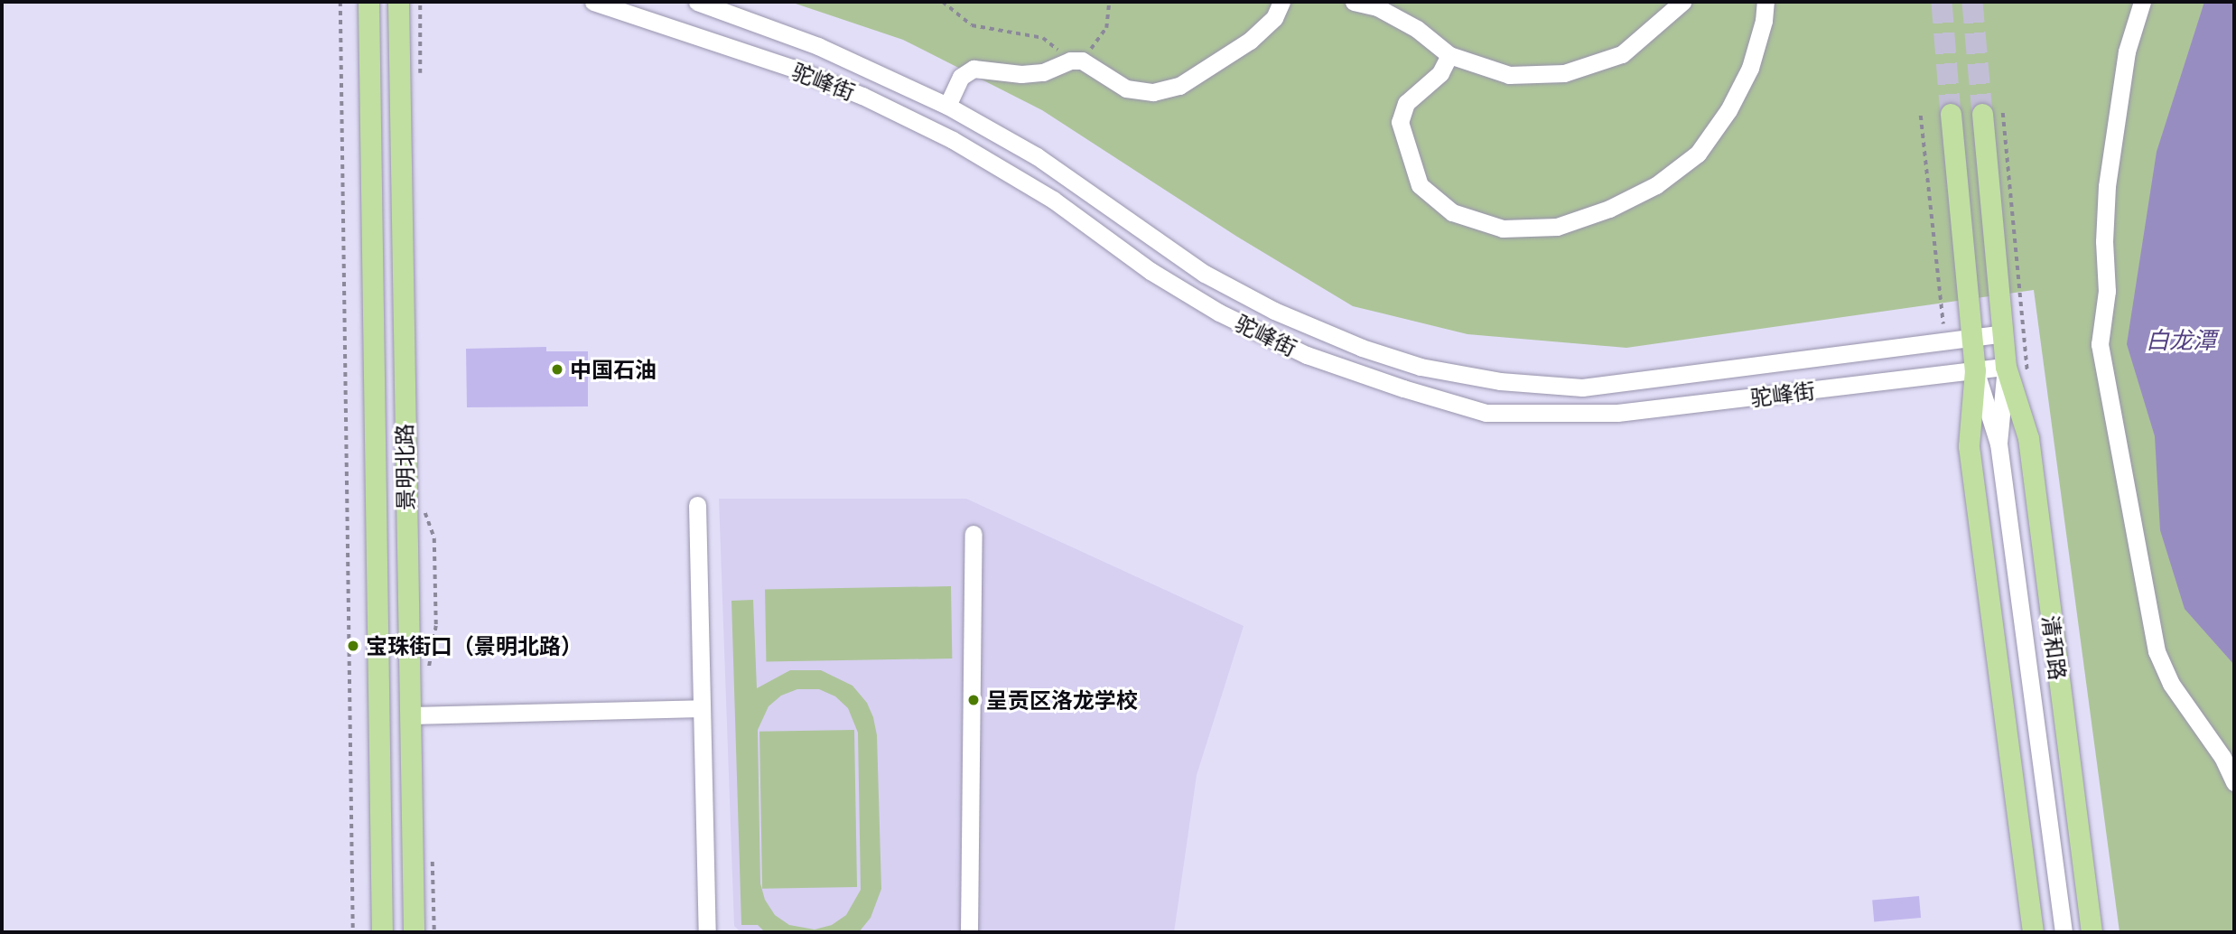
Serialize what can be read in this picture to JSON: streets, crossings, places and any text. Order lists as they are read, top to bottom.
{
  "streets": {
    "main road": ["景明北路", "清和路"],
    "street": ["驼峰街"]
  },
  "crossings": [
    ["驼峰街", "清和路"]
  ],
  "water": ["白龙潭"],
  "places": ["中国石油", "宝珠街口（景明北路）", "呈贡区洛龙学校"]
}
